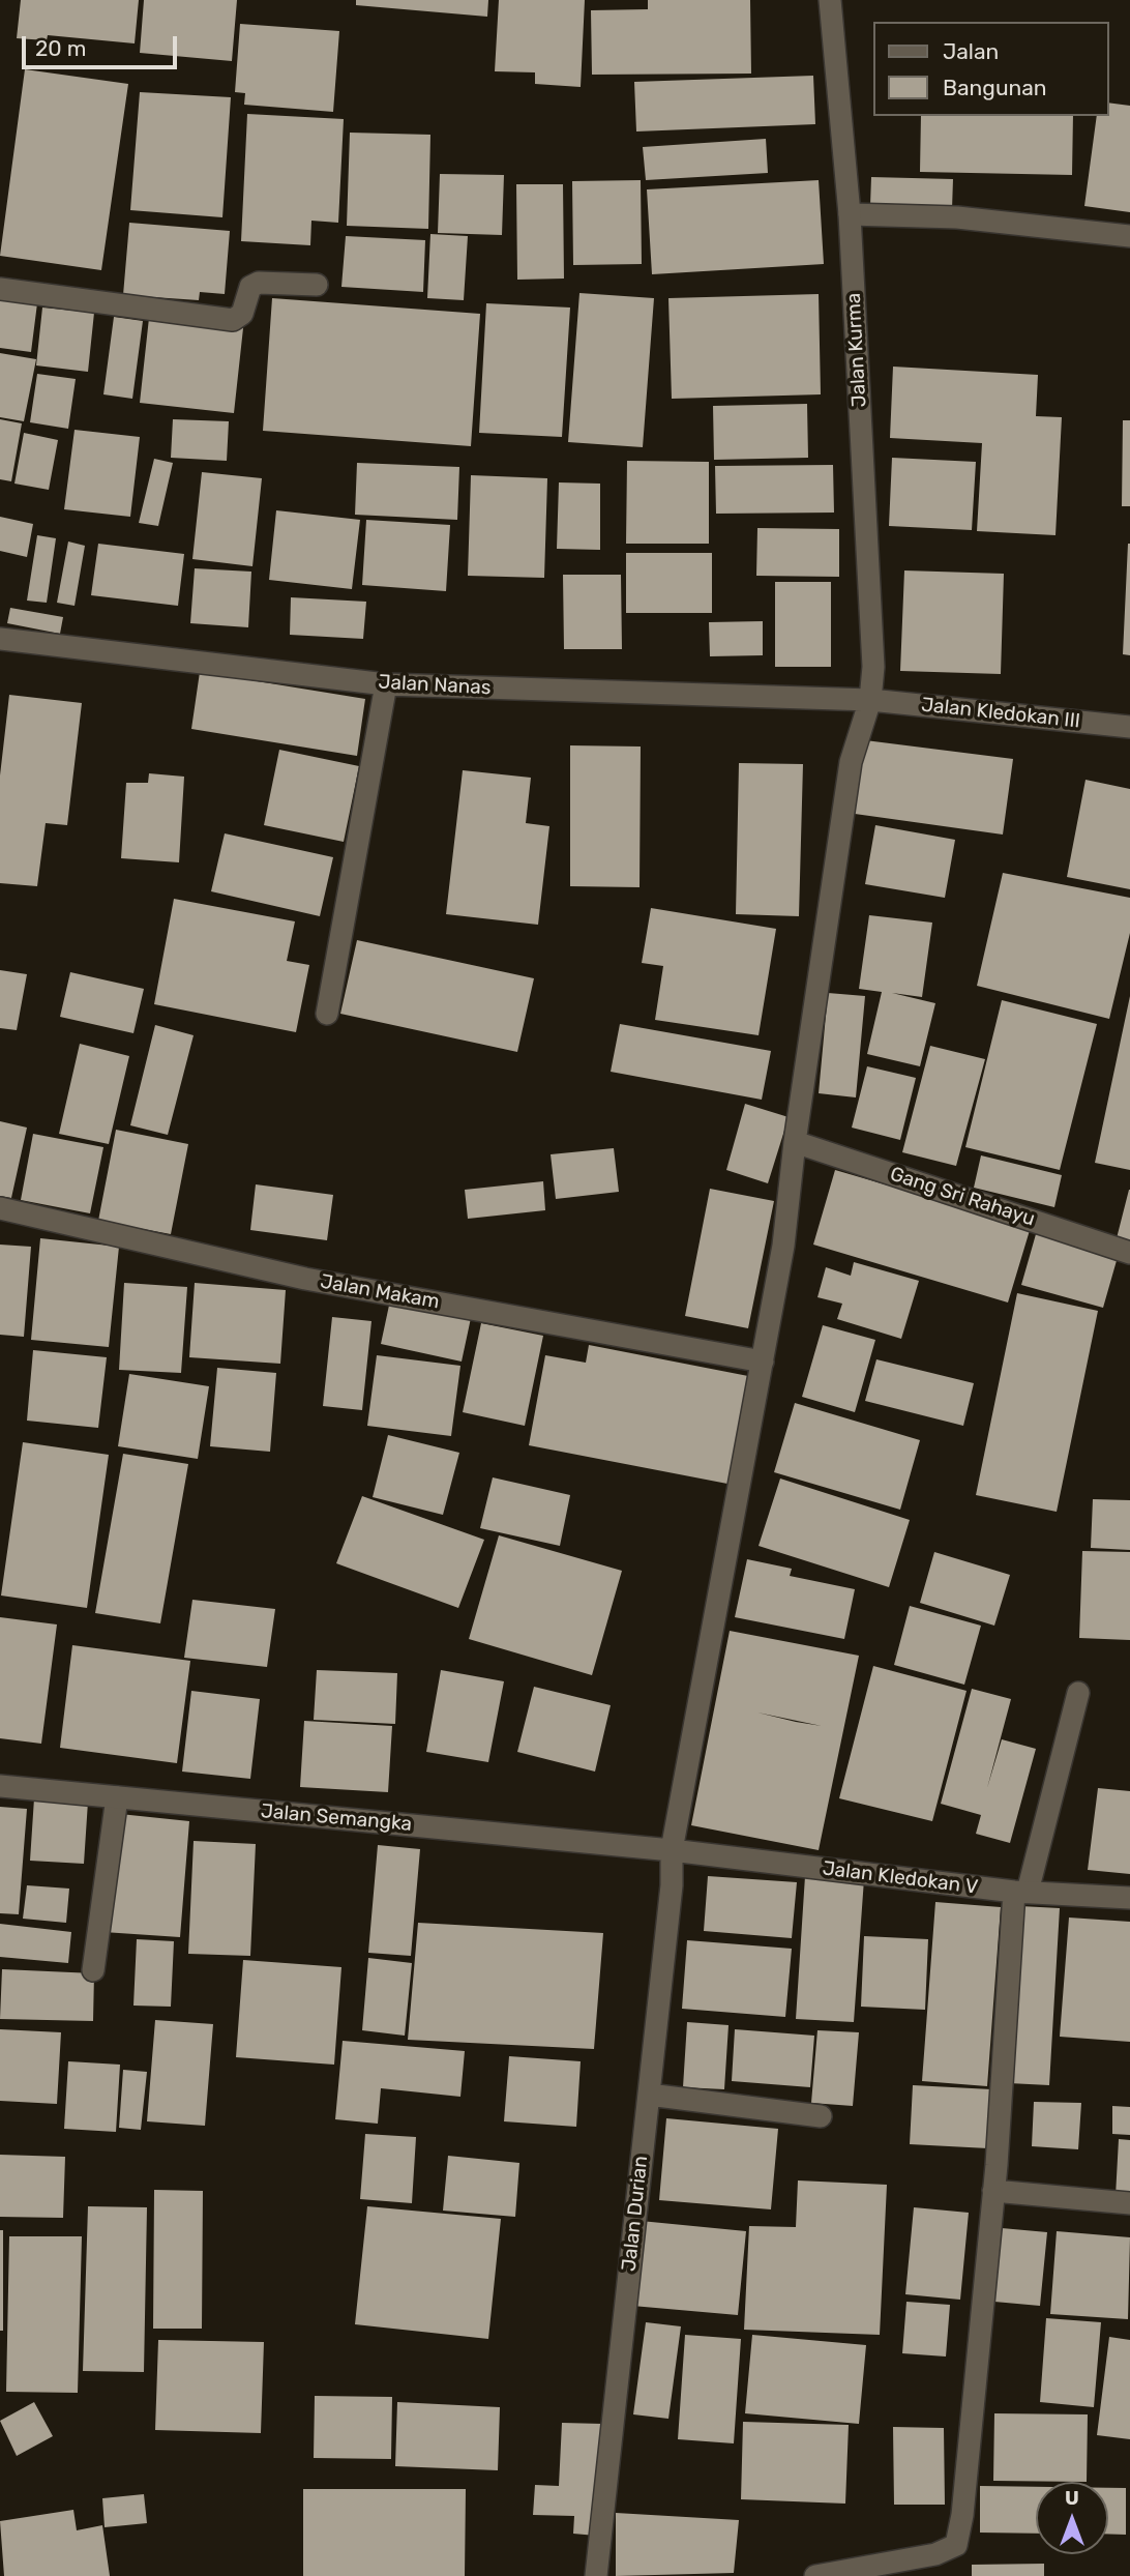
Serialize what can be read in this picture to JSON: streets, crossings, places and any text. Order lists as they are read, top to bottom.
{
  "streets": {
    "street": [
      "Jalan Kurma",
      "Jalan Nanas",
      "Jalan Kledokan III",
      "Gang Sri Rahayu",
      "Jalan Makam",
      "Jalan Semangka",
      "Jalan Kledokan V",
      "Jalan Durian"
    ]
  },
  "crossings": [
    ["Jalan Kurma", "Jalan Nanas"],
    ["Jalan Kurma", "Jalan Kledokan III"],
    ["Jalan Kurma", "Gang Sri Rahayu"],
    ["Jalan Kurma", "Jalan Makam"],
    ["Jalan Kurma", "Jalan Durian"],
    ["Jalan Nanas", "Jalan Kledokan III"],
    ["Jalan Makam", "Jalan Durian"],
    ["Jalan Semangka", "Jalan Kledokan V"],
    ["Jalan Semangka", "Jalan Durian"],
    ["Jalan Kledokan V", "Jalan Durian"]
  ],
  "legend": ["Jalan", "Bangunan"],
  "scale_bar": "20 m",
  "north": "top"
}
